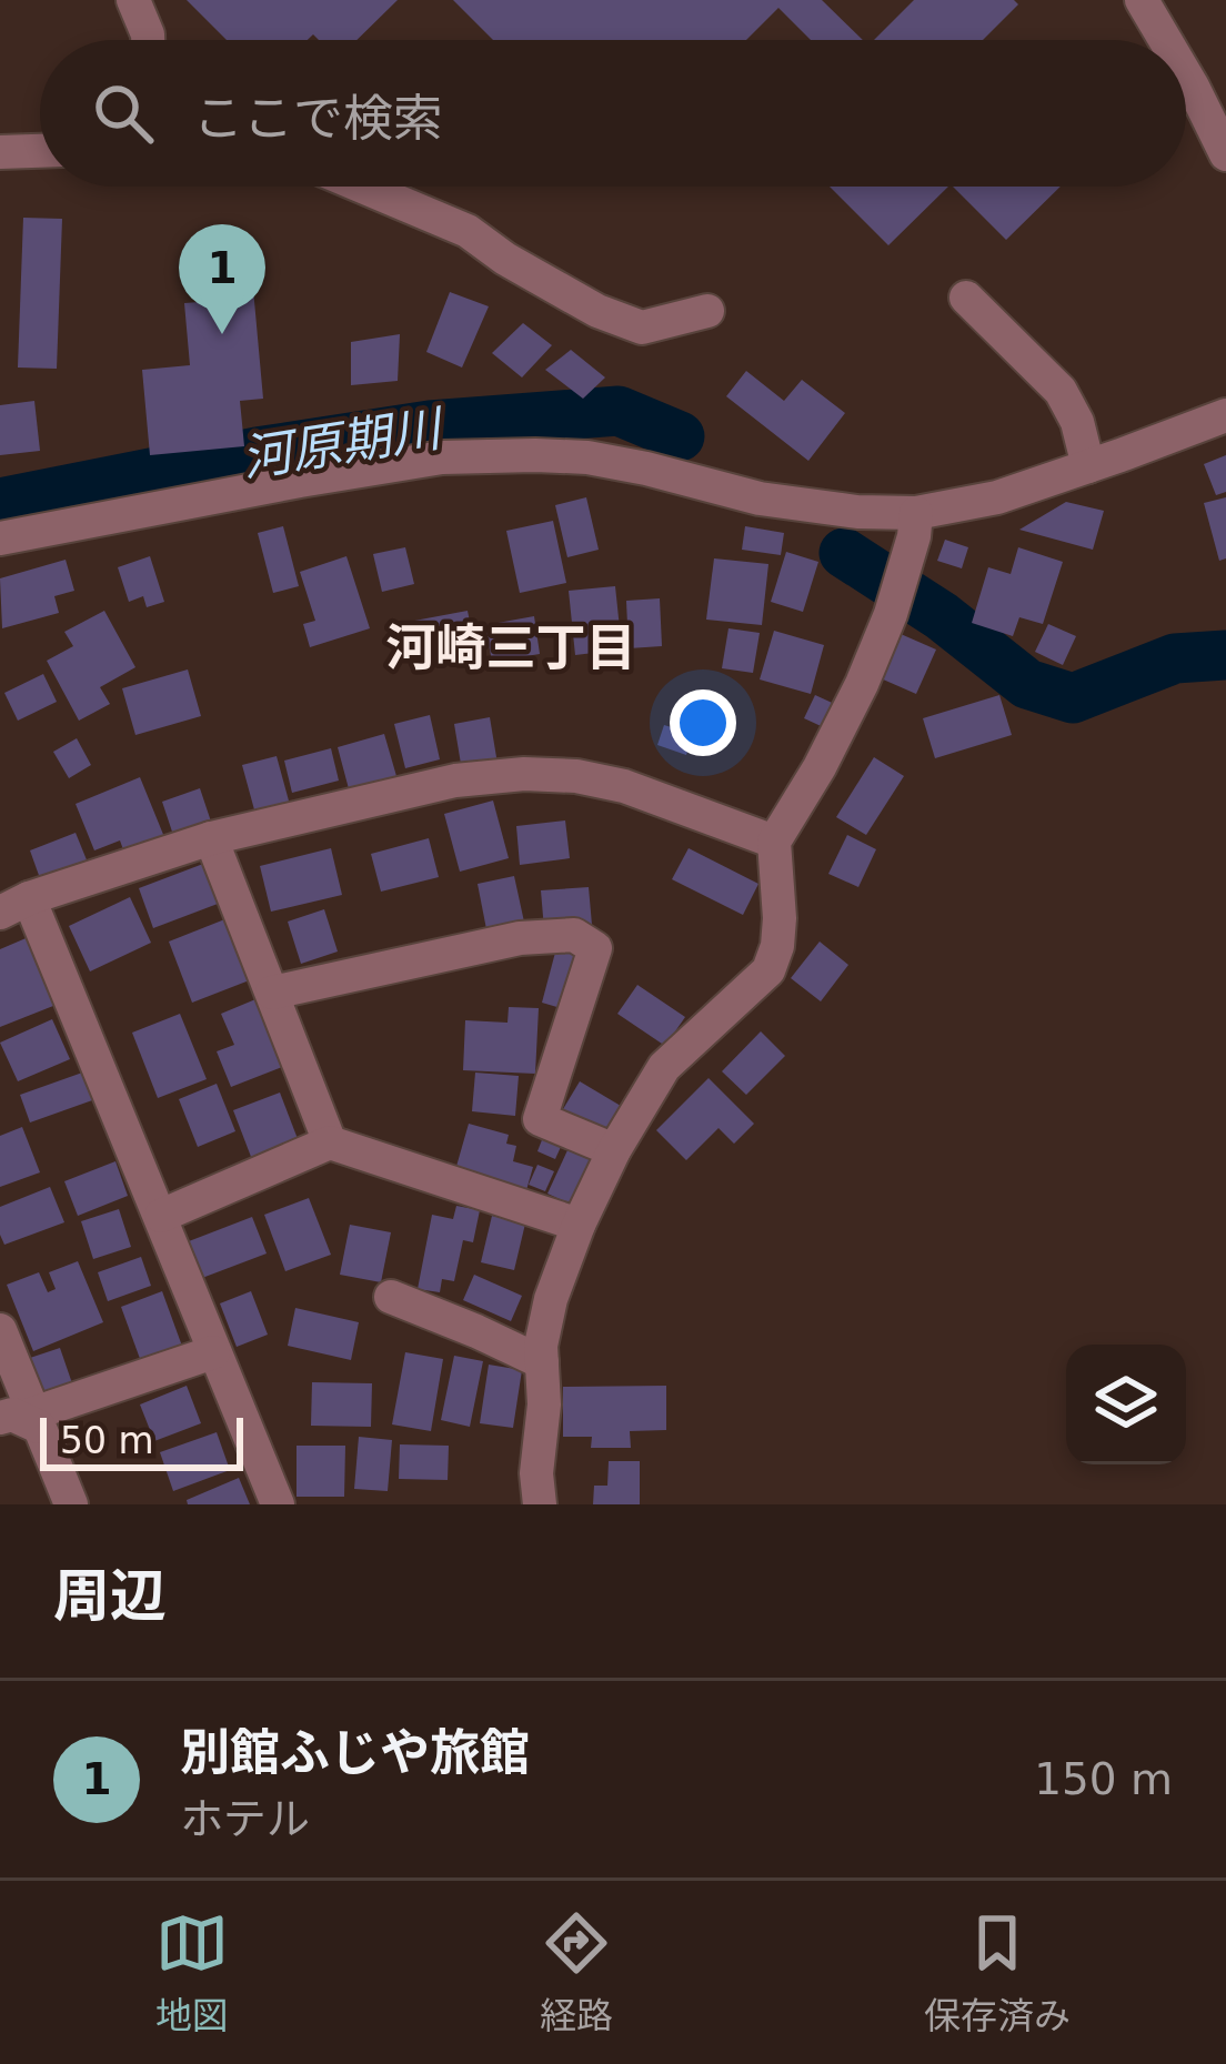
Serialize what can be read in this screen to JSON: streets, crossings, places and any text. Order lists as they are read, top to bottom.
{
  "districts": ["河崎三丁目"],
  "water": ["河原期川"],
  "scale_bar": "50 m",
  "page": {
    "search": "ここで検索",
    "pins": "1",
    "scale": "50 m",
    "heading": "周辺",
    "list": [
      {
        "mark": "1",
        "name": "別館ふじや旅館",
        "note": "ホテル",
        "value": "150 m"
      }
    ],
    "nav": ["地図", "経路", "保存済み"]
  }
}
